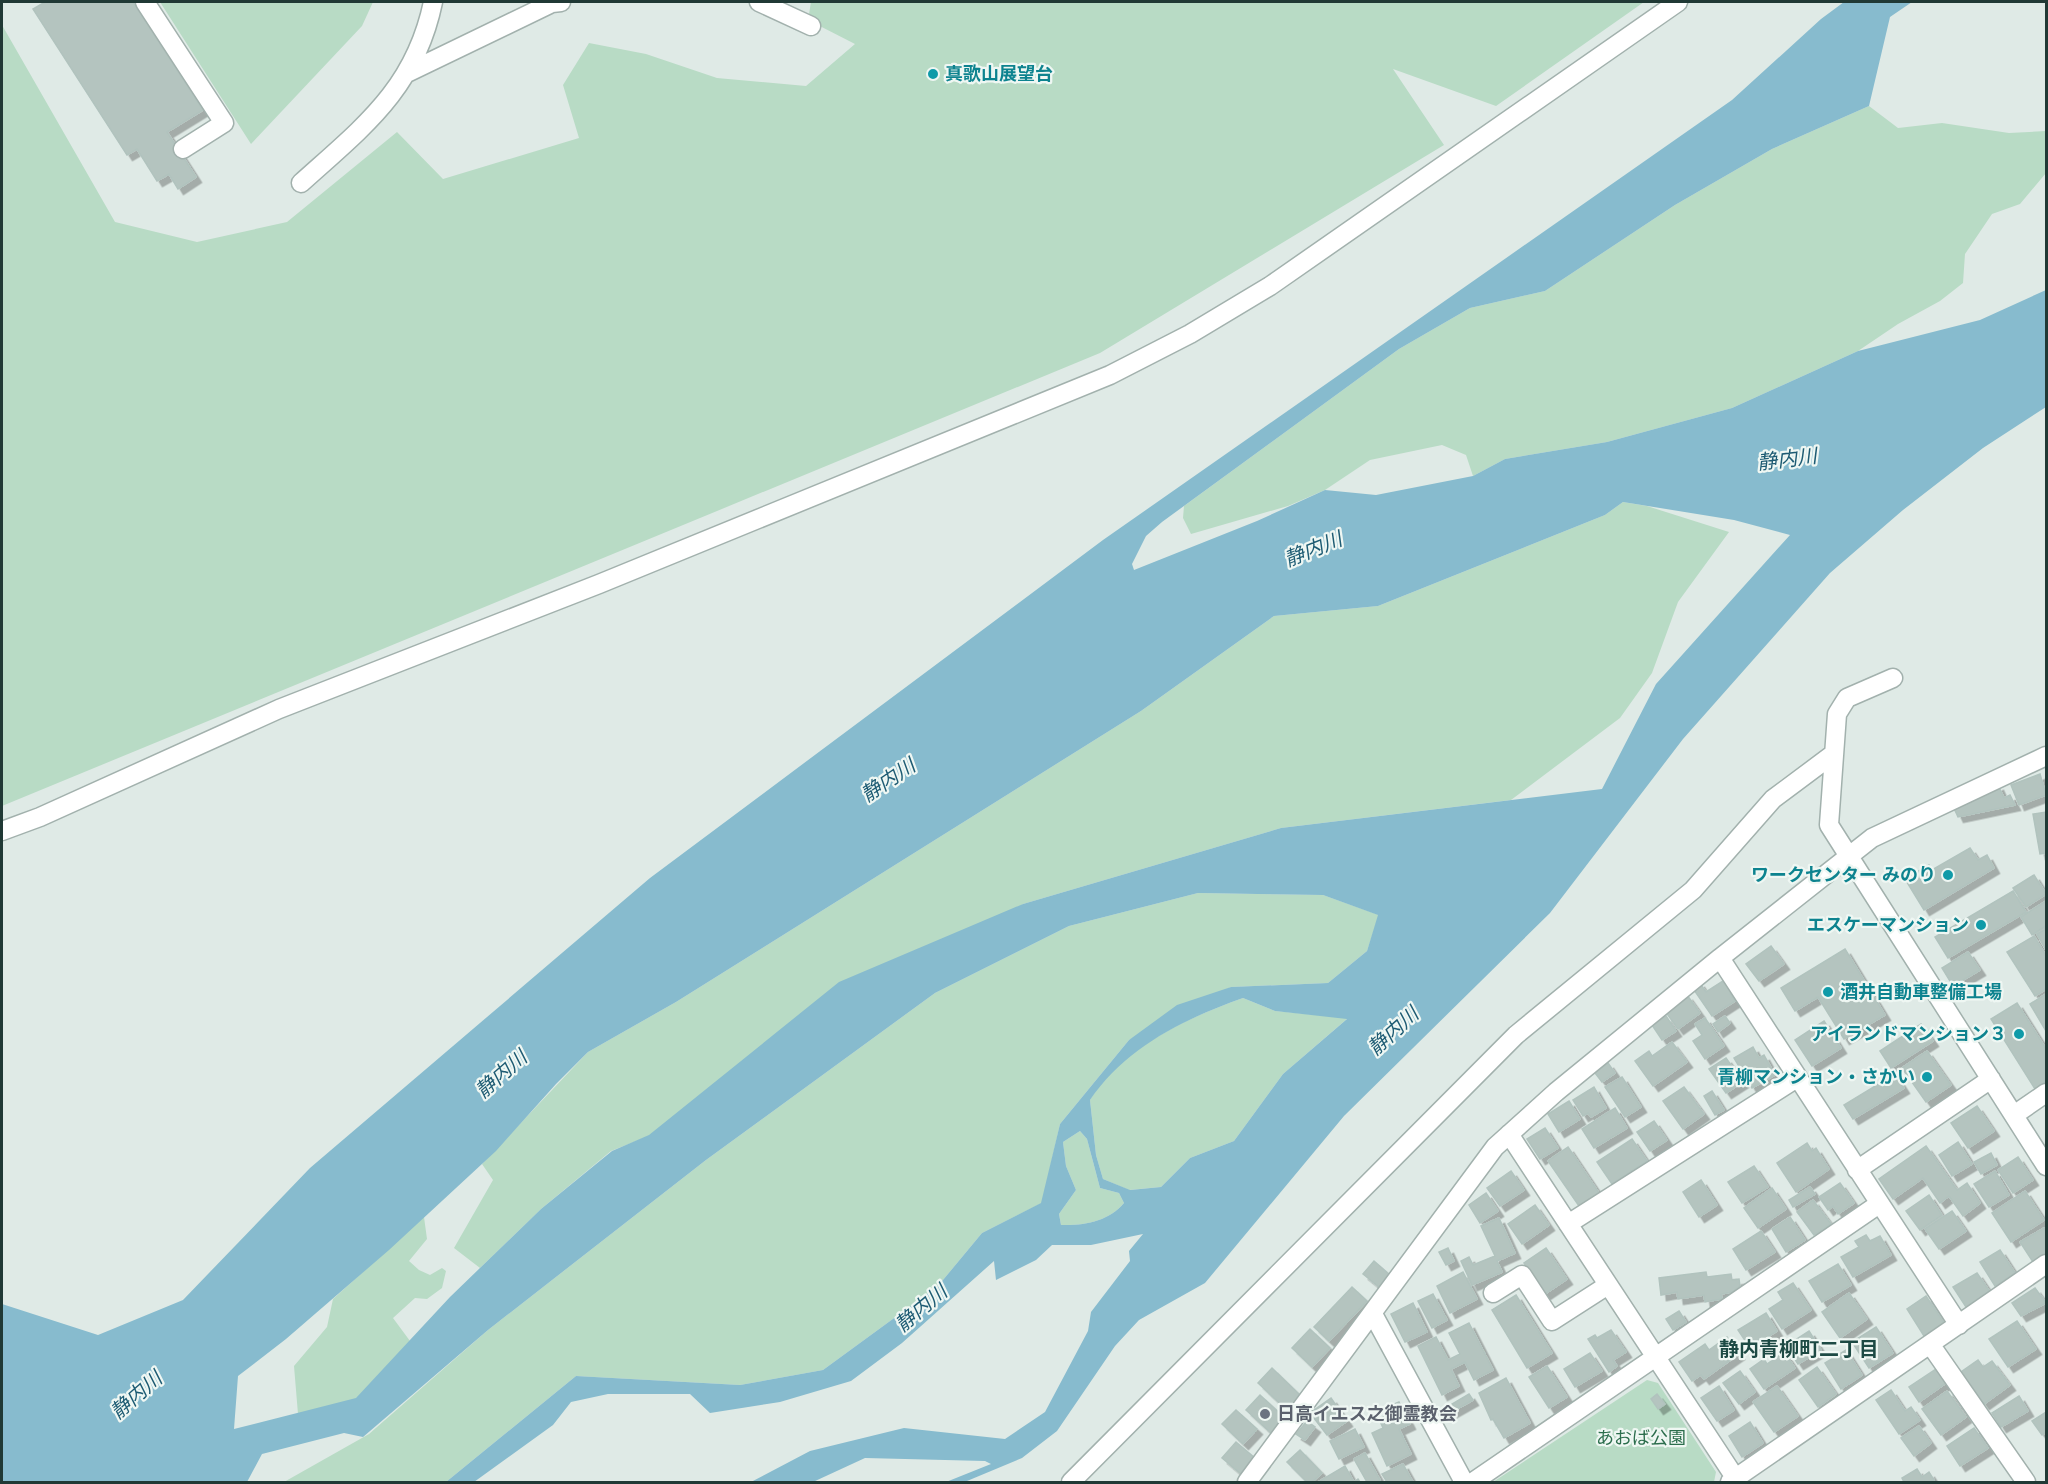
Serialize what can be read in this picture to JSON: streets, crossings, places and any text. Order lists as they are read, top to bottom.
{
  "districts": ["静内青柳町二丁目"],
  "water": ["静内川"],
  "parks": ["あおば公園"],
  "places": [
    "真歌山展望台",
    "ワークセンター みのり",
    "エスケーマンション",
    "酒井自動車整備工場",
    "アイランドマンション３",
    "青柳マンション・さかい",
    "日高イエス之御霊教会"
  ]
}
